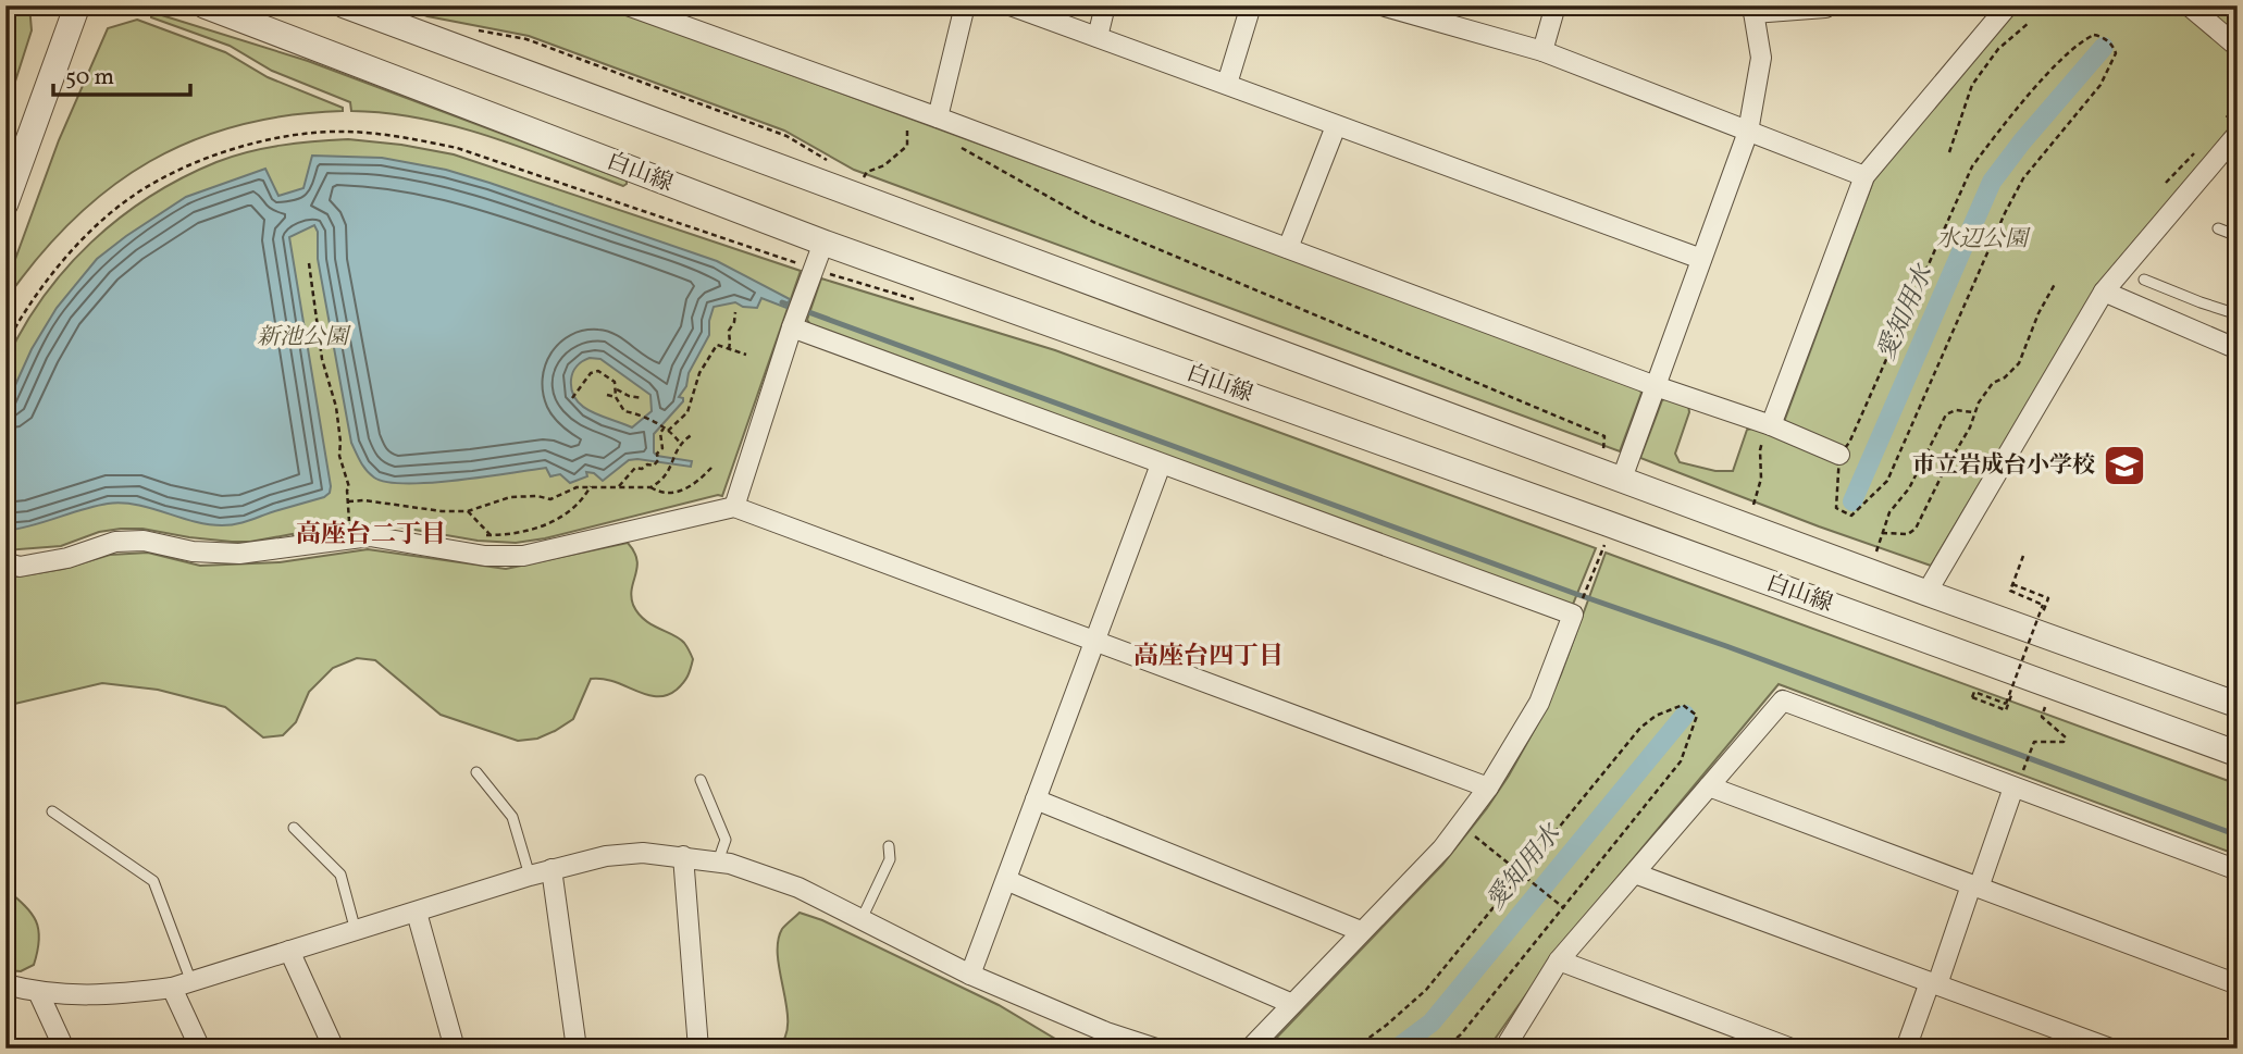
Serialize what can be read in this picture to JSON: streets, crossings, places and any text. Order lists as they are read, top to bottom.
{
  "streets": {
    "street": ["白山線"]
  },
  "districts": ["高座台二丁目", "高座台四丁目"],
  "water": ["愛知用水"],
  "parks": ["水辺公園", "新池公園"],
  "places": {
    "school or university": ["市立岩成台小学校"]
  },
  "scale_bar": "50 m"
}
